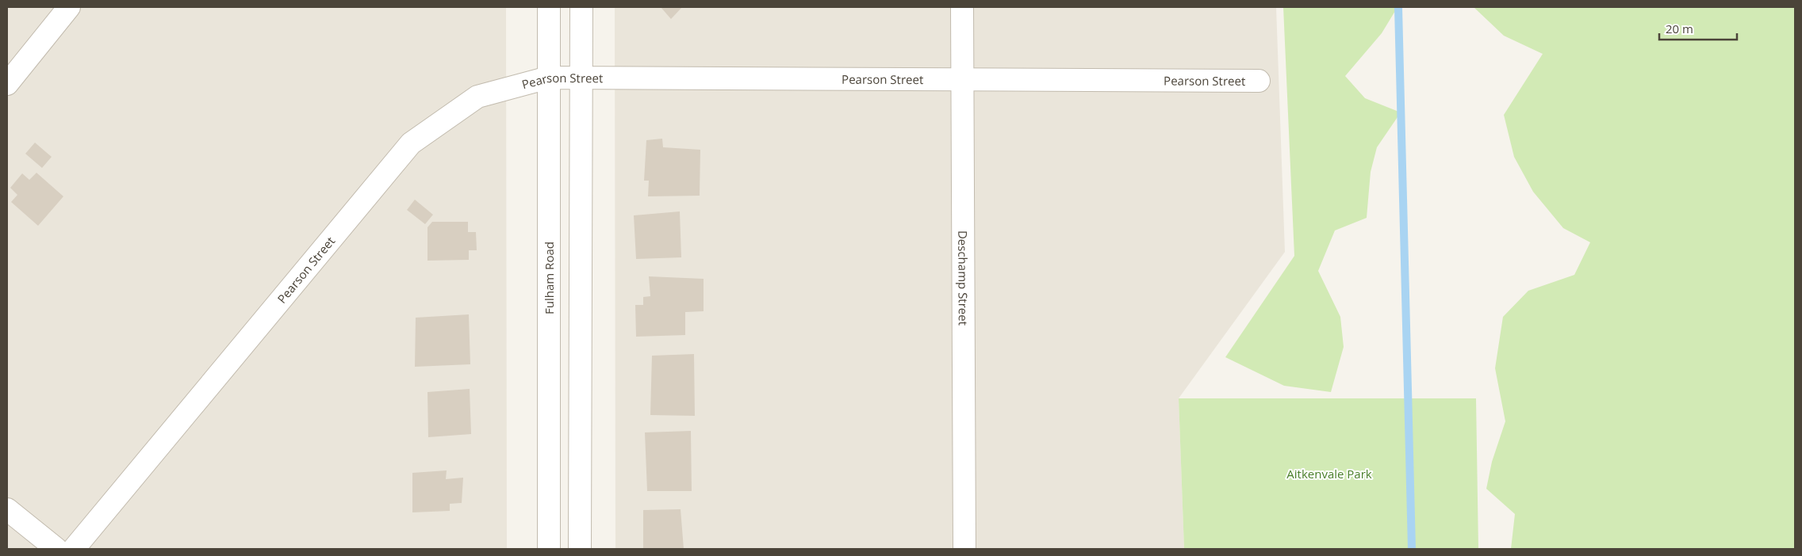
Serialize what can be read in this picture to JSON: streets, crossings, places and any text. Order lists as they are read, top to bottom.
{
  "streets": {
    "street": ["Pearson Street", "Fulham Road", "Deschamp Street"]
  },
  "crossings": [
    ["Pearson Street", "Fulham Road"],
    ["Pearson Street", "Deschamp Street"]
  ],
  "parks": ["Aitkenvale Park"],
  "scale_bar": "20 m"
}
